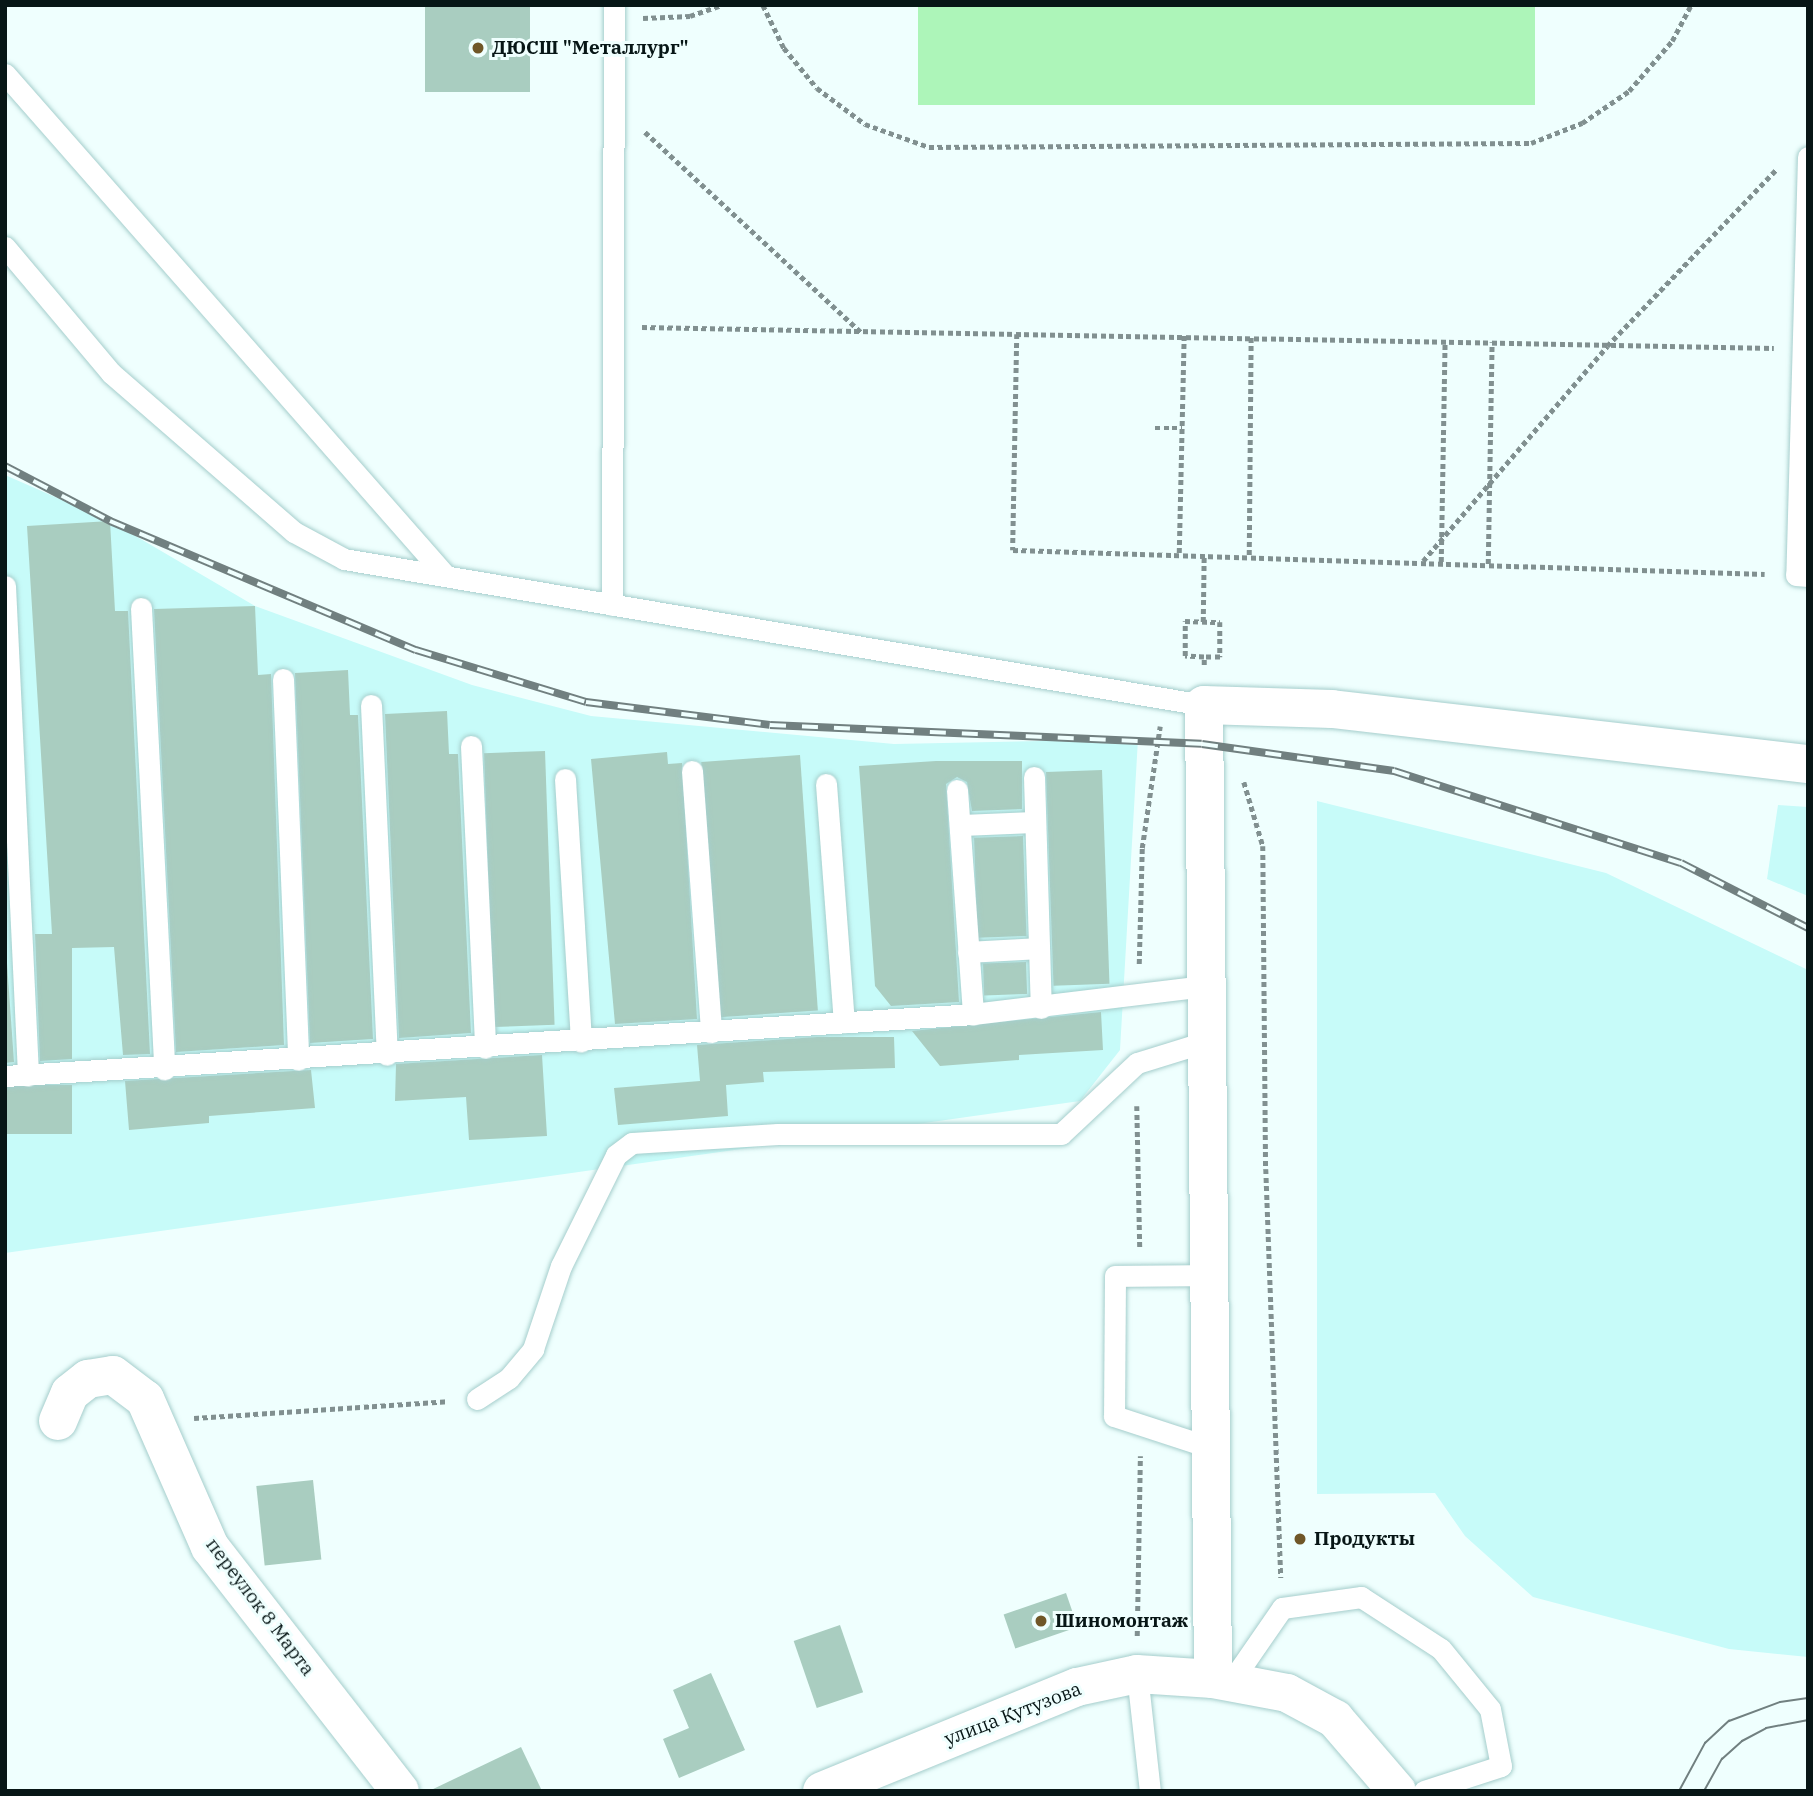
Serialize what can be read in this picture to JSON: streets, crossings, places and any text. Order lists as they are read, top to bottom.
{
  "streets": {
    "street": ["переулок 8 Марта", "улица Кутузова"]
  },
  "places": ["ДЮСШ \"Металлург\"", "Продукты", "Шиномонтаж"]
}
